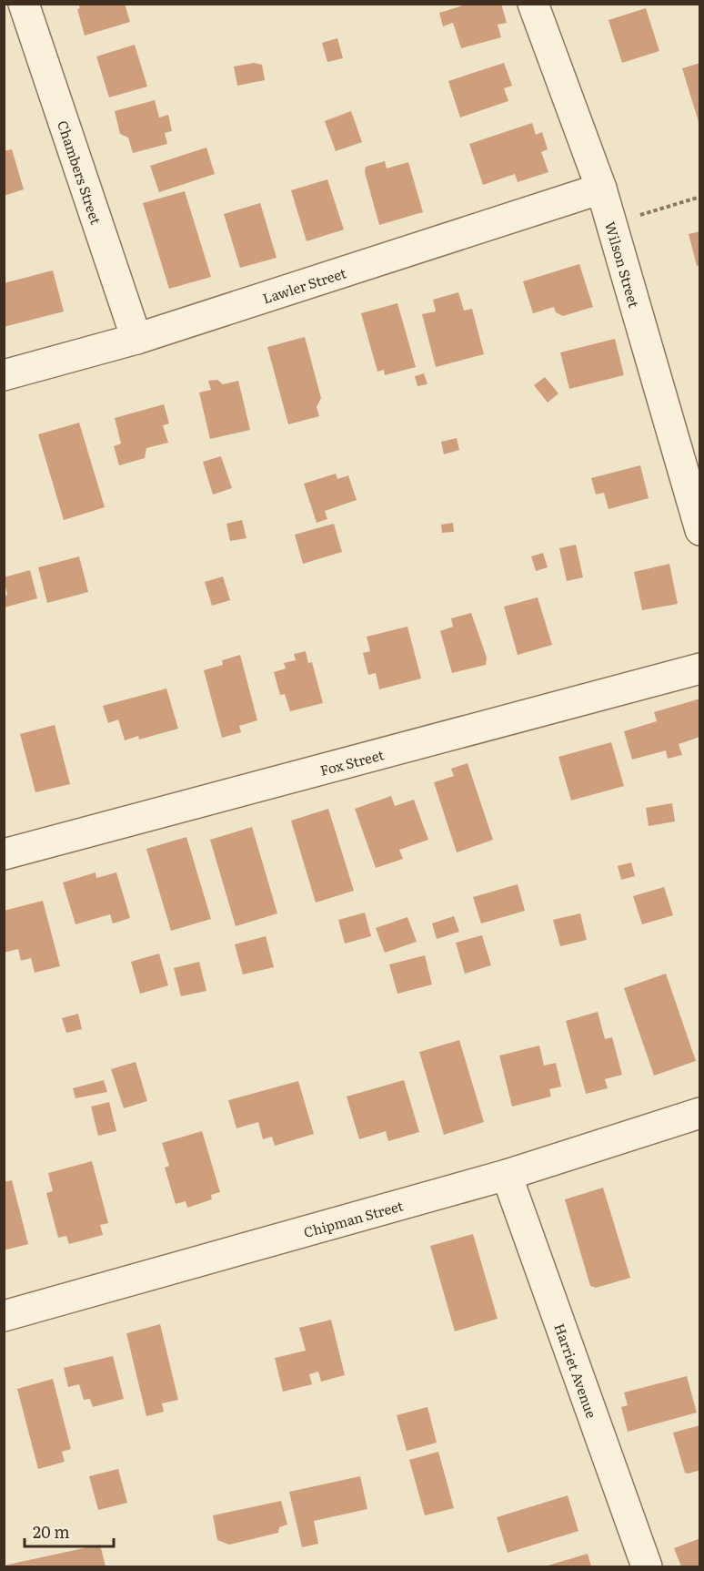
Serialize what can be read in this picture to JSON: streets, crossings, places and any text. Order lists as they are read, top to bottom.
{
  "streets": {
    "street": [
      "Chambers Street",
      "Wilson Street",
      "Lawler Street",
      "Fox Street",
      "Chipman Street",
      "Harriet Avenue"
    ]
  },
  "crossings": [
    ["Chambers Street", "Lawler Street"],
    ["Wilson Street", "Lawler Street"],
    ["Chipman Street", "Harriet Avenue"]
  ],
  "scale_bar": "20 m"
}
